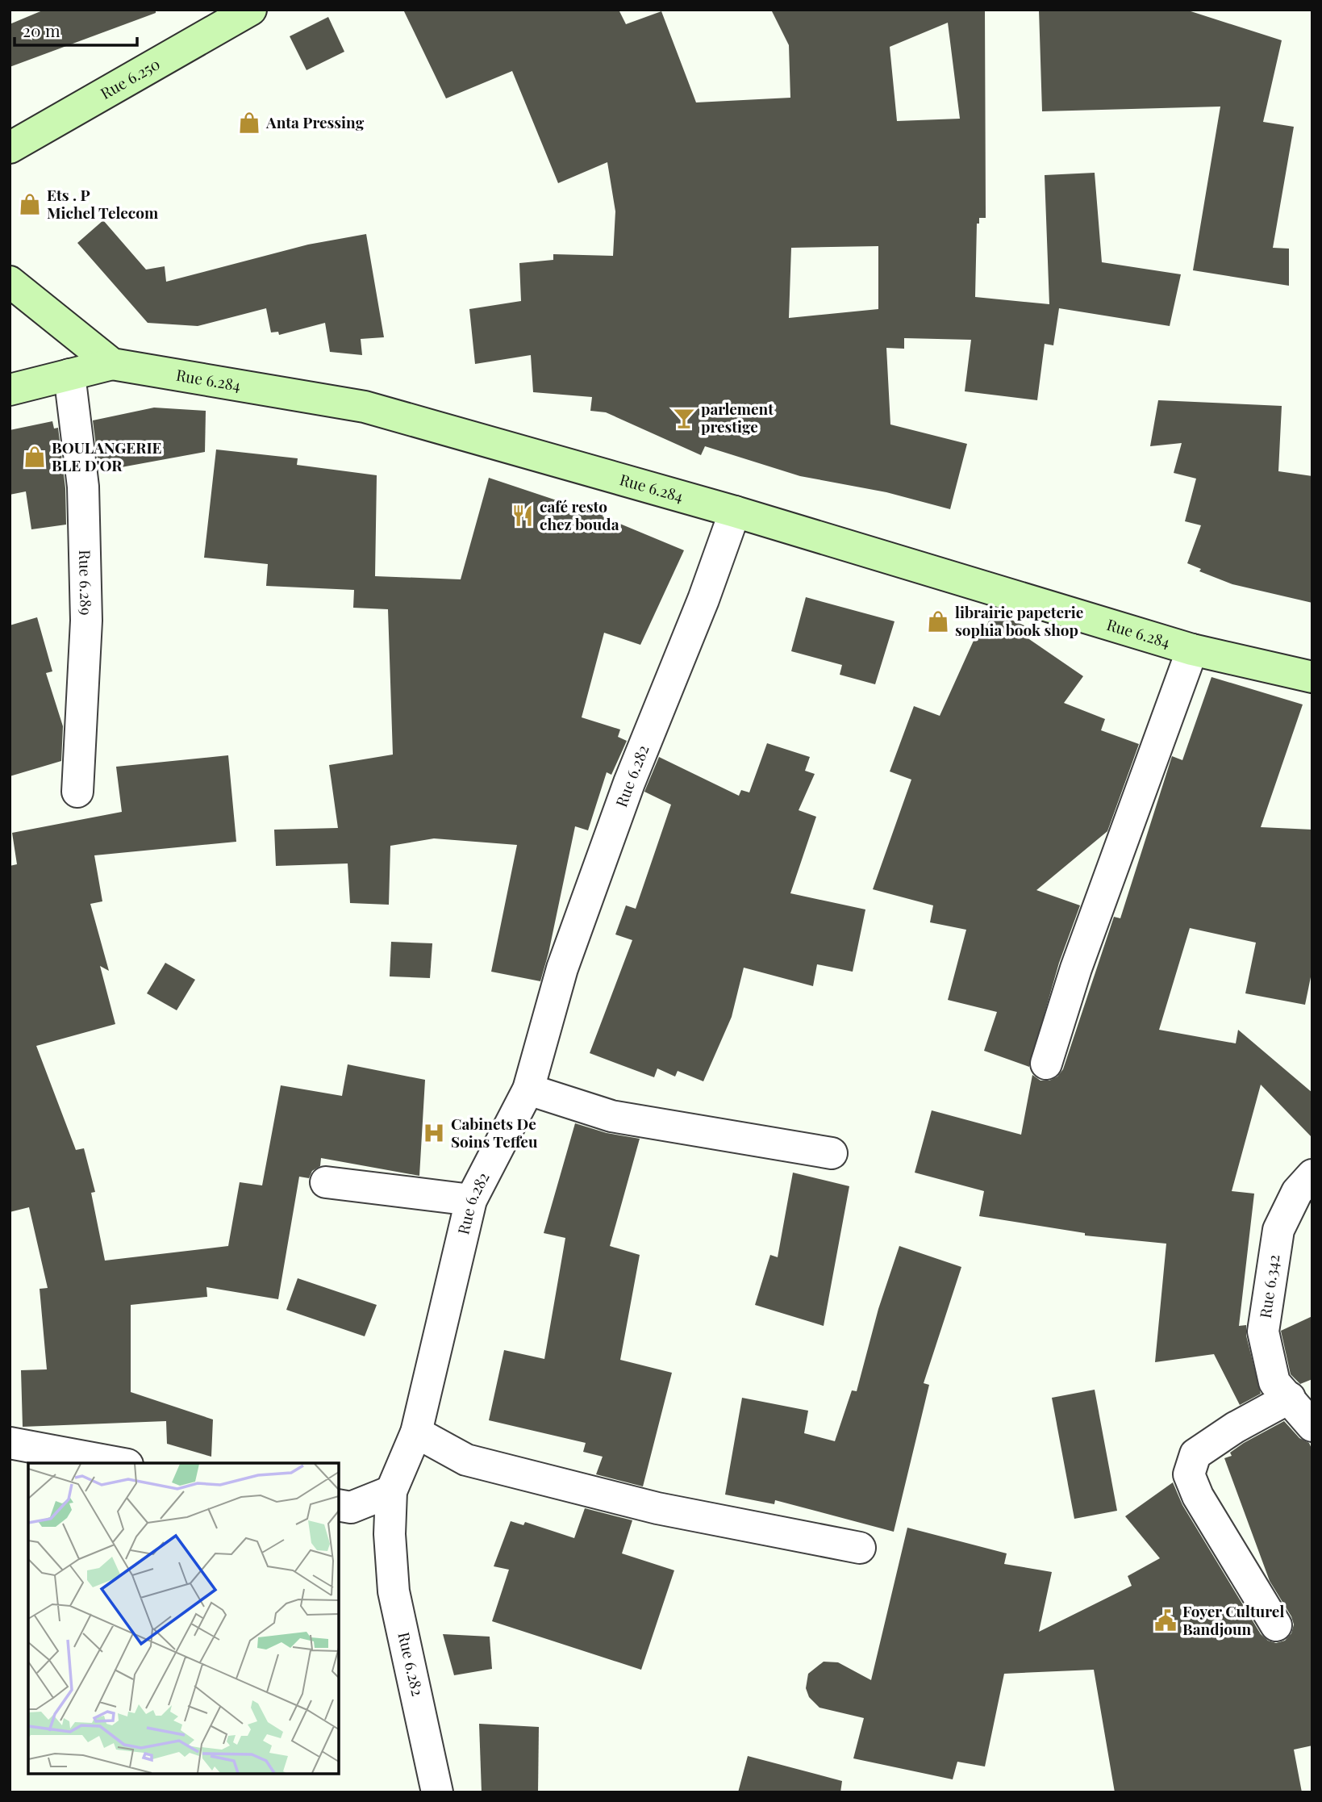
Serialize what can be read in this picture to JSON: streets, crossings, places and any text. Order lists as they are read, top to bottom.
{
  "streets": {
    "street": [
      "Rue 6.250",
      "Rue 6.284",
      "Rue 6.289",
      "Rue 6.282",
      "Rue 6.342"
    ]
  },
  "crossings": [
    ["Rue 6.284", "Rue 6.282"]
  ],
  "places": {
    "shop": [
      "Anta Pressing",
      "Ets . P Michel Telecom",
      "BOULANGERIE BLE D'OR",
      "librairie papeterie sophia book shop"
    ],
    "bar": ["parlement prestige"],
    "restaurant": ["café resto chez bouda"],
    "hospital": ["Cabinets De Soins Teffeu"],
    "public building": ["Foyer Culturel Bandjoun"]
  },
  "scale_bar": "20 m"
}
